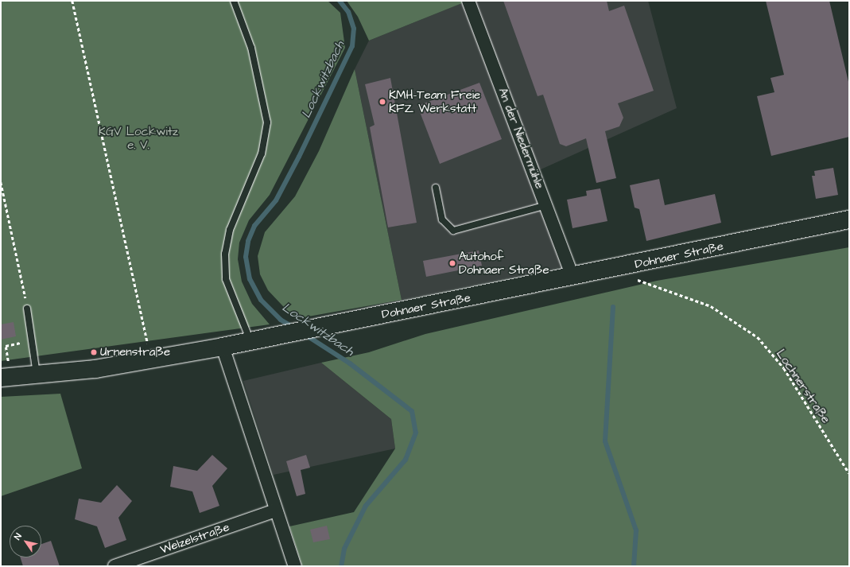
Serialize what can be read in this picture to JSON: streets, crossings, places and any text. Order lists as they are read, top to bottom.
{
  "streets": {
    "main road": ["Dohnaer Straße"],
    "street": ["An der Niedermühle", "Welzelstraße"],
    "path": ["Lochnerstraße"]
  },
  "crossings": [
    ["An der Niedermühle", "Dohnaer Straße"]
  ],
  "water": ["Lockwitzbach"],
  "parks": ["KGV Lockwitz e. V."],
  "places": ["KMH-Team Freie KFZ Werkstatt", "Autohof Dohnaer Straße", "Urnenstraße"],
  "north": "top left"
}
